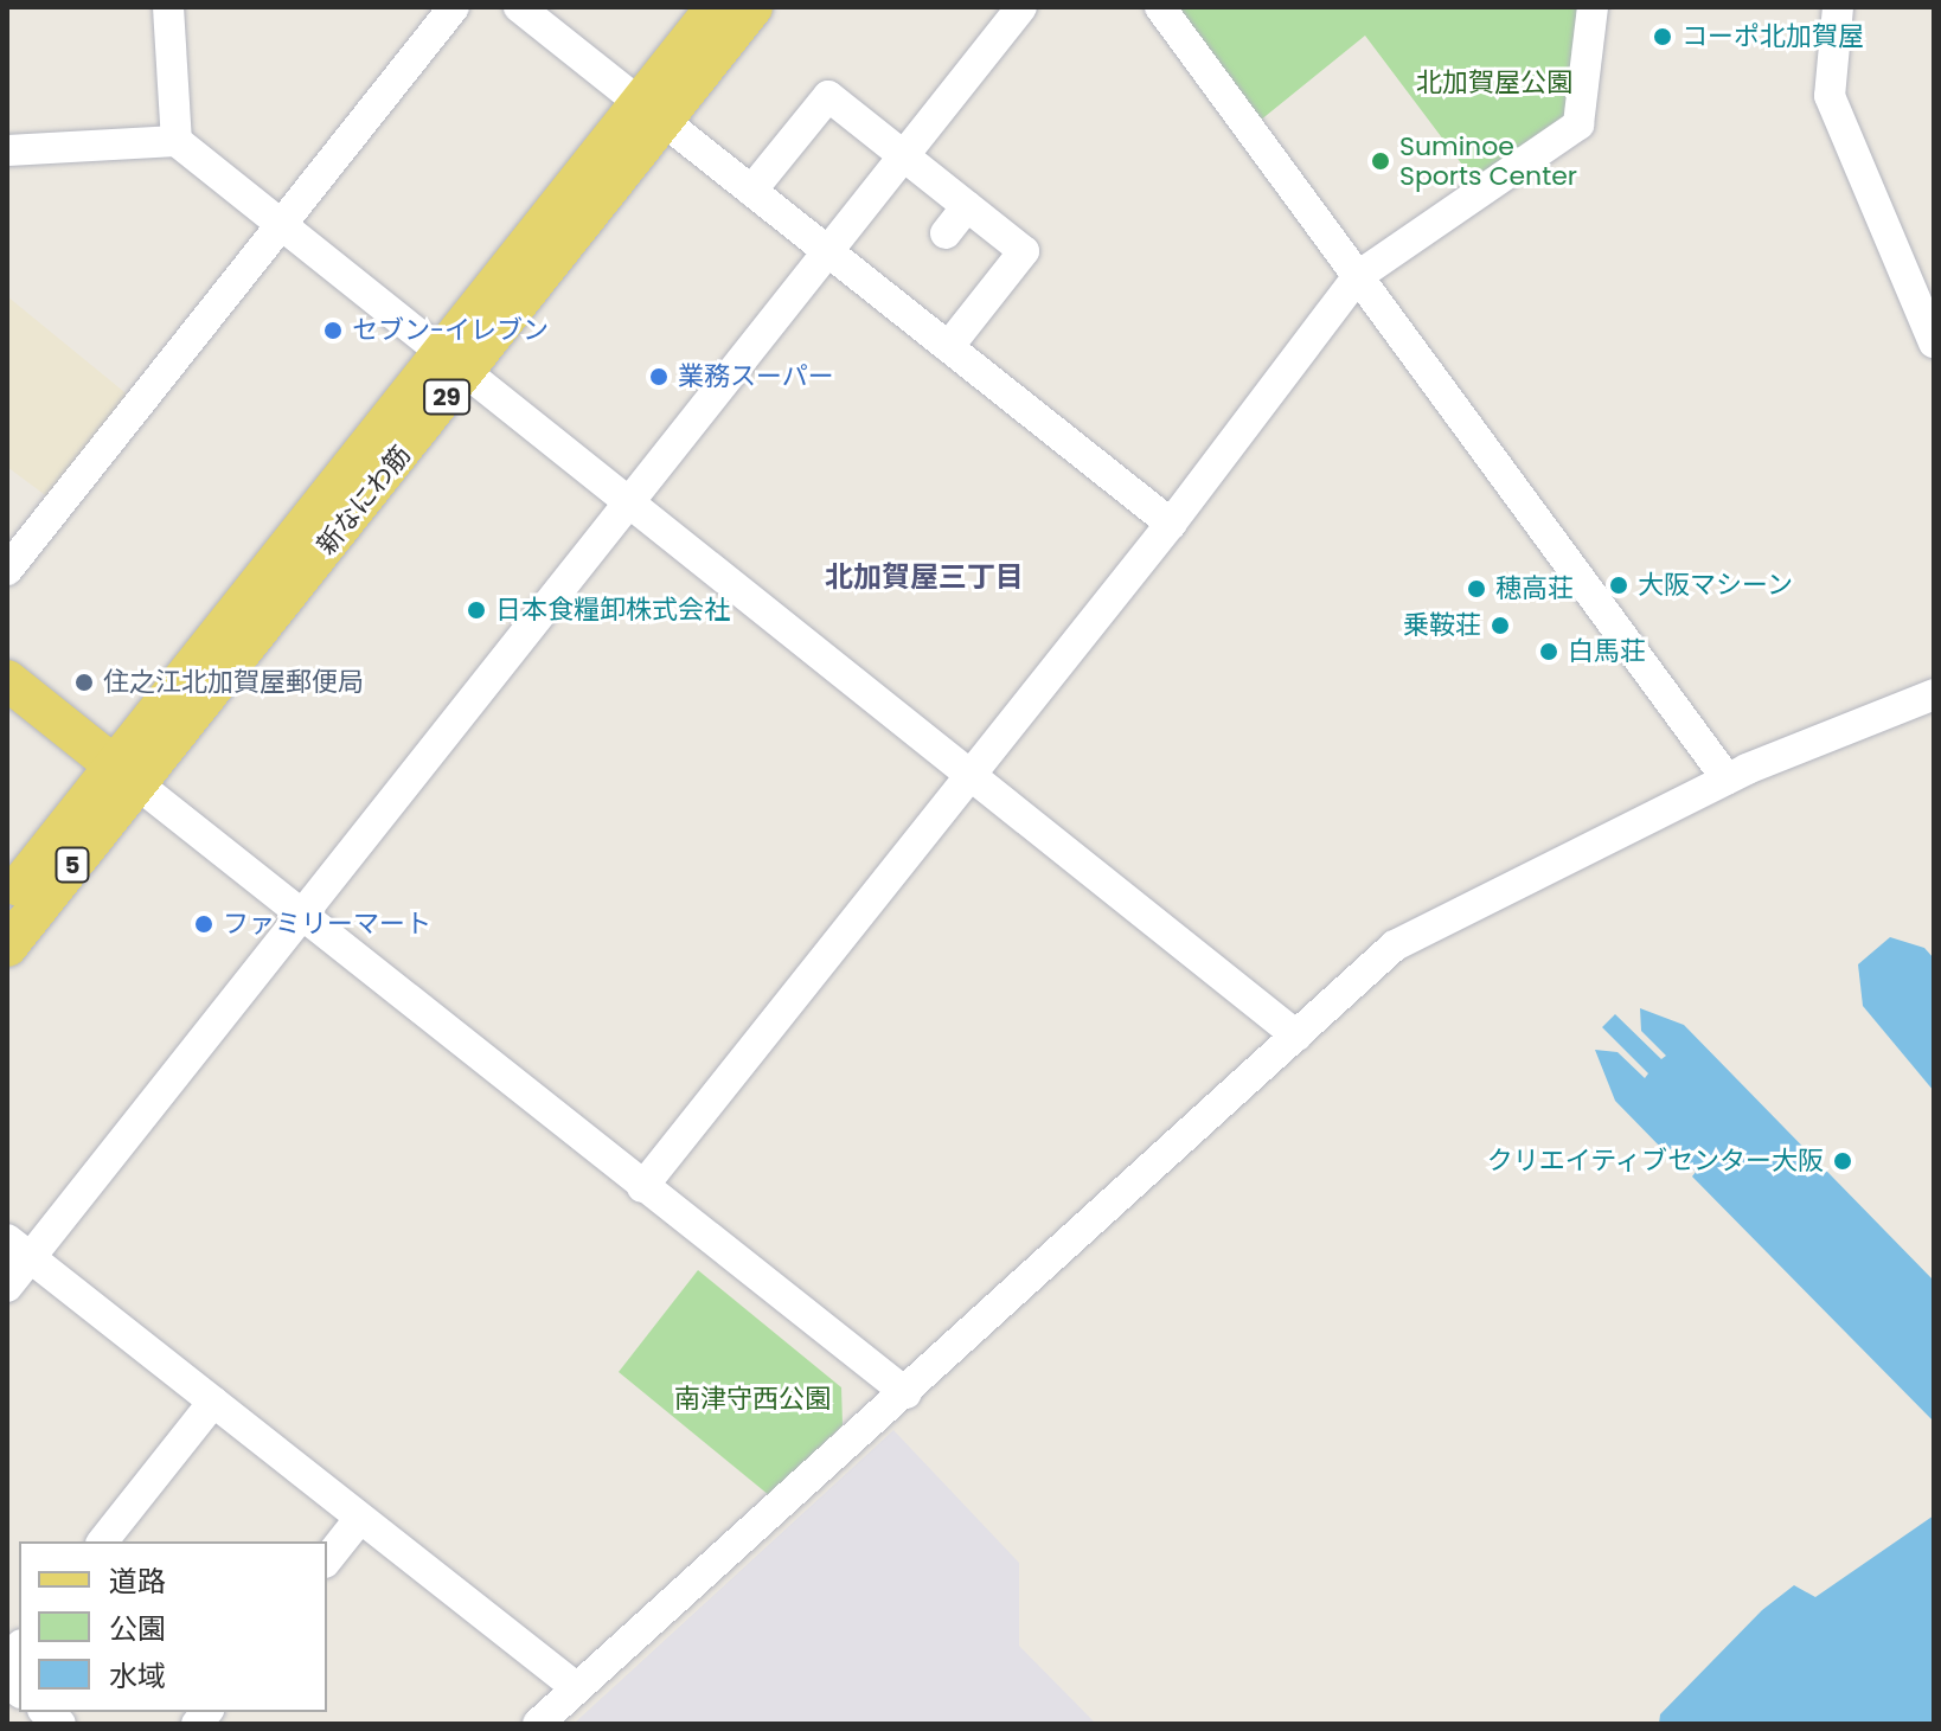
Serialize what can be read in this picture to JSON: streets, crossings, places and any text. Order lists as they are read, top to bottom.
{
  "streets": {
    "main road": ["29", "新なにわ筋", "5"]
  },
  "districts": ["北加賀屋三丁目"],
  "parks": ["北加賀屋公園", "南津守西公園"],
  "places": [
    "コーポ北加賀屋",
    "Suminoe Sports Center",
    "セブン-イレブン",
    "業務スーパー",
    "大阪マシーン",
    "穂高荘",
    "日本食糧卸株式会社",
    "乗鞍荘",
    "白馬荘",
    "住之江北加賀屋郵便局",
    "ファミリーマート",
    "クリエイティブセンター大阪"
  ],
  "legend": ["道路", "公園", "水域"]
}
